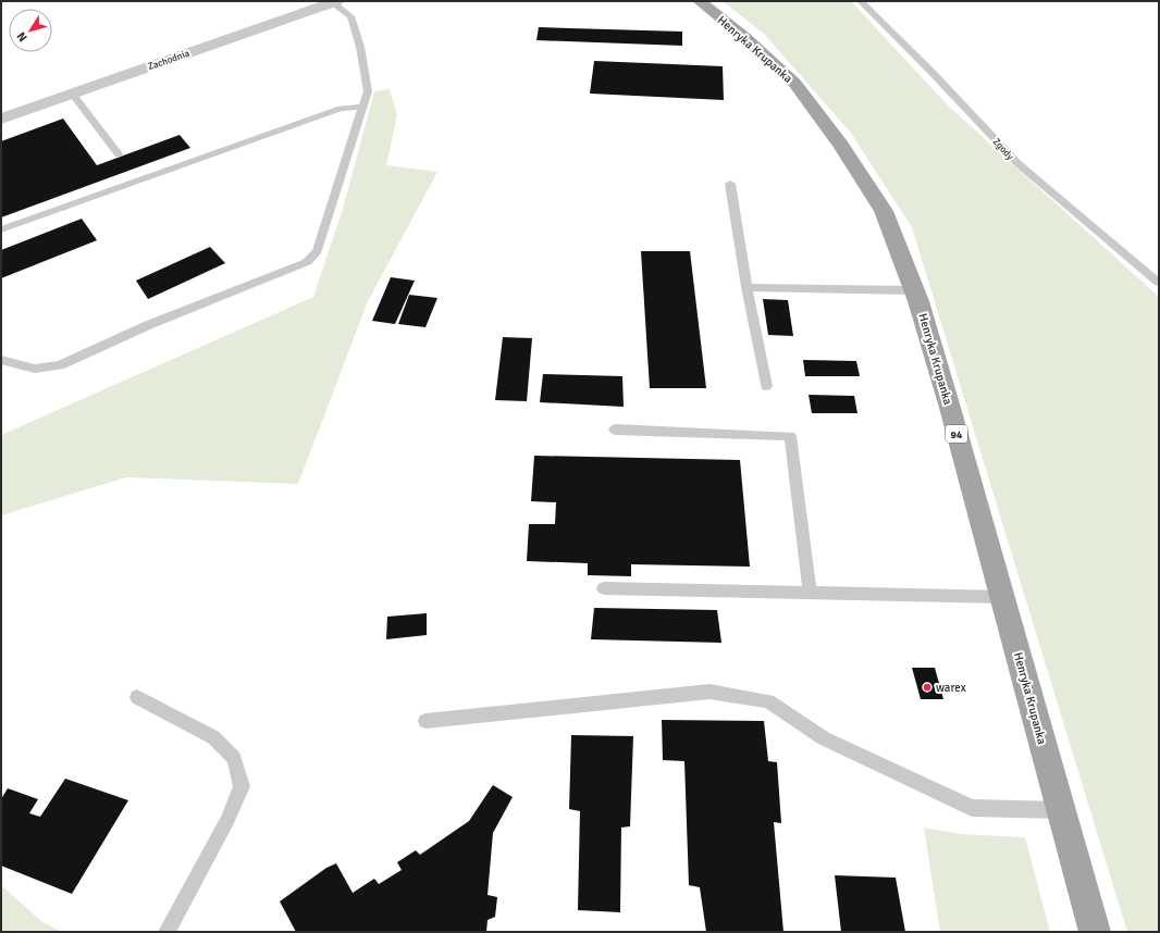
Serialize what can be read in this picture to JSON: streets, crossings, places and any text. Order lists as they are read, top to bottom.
{
  "streets": {
    "main road": ["Henryka Krupanka", "94"],
    "street": ["Zachodnia"],
    "lane": ["Zgody"]
  },
  "places": ["warex"],
  "north": "bottom left"
}
